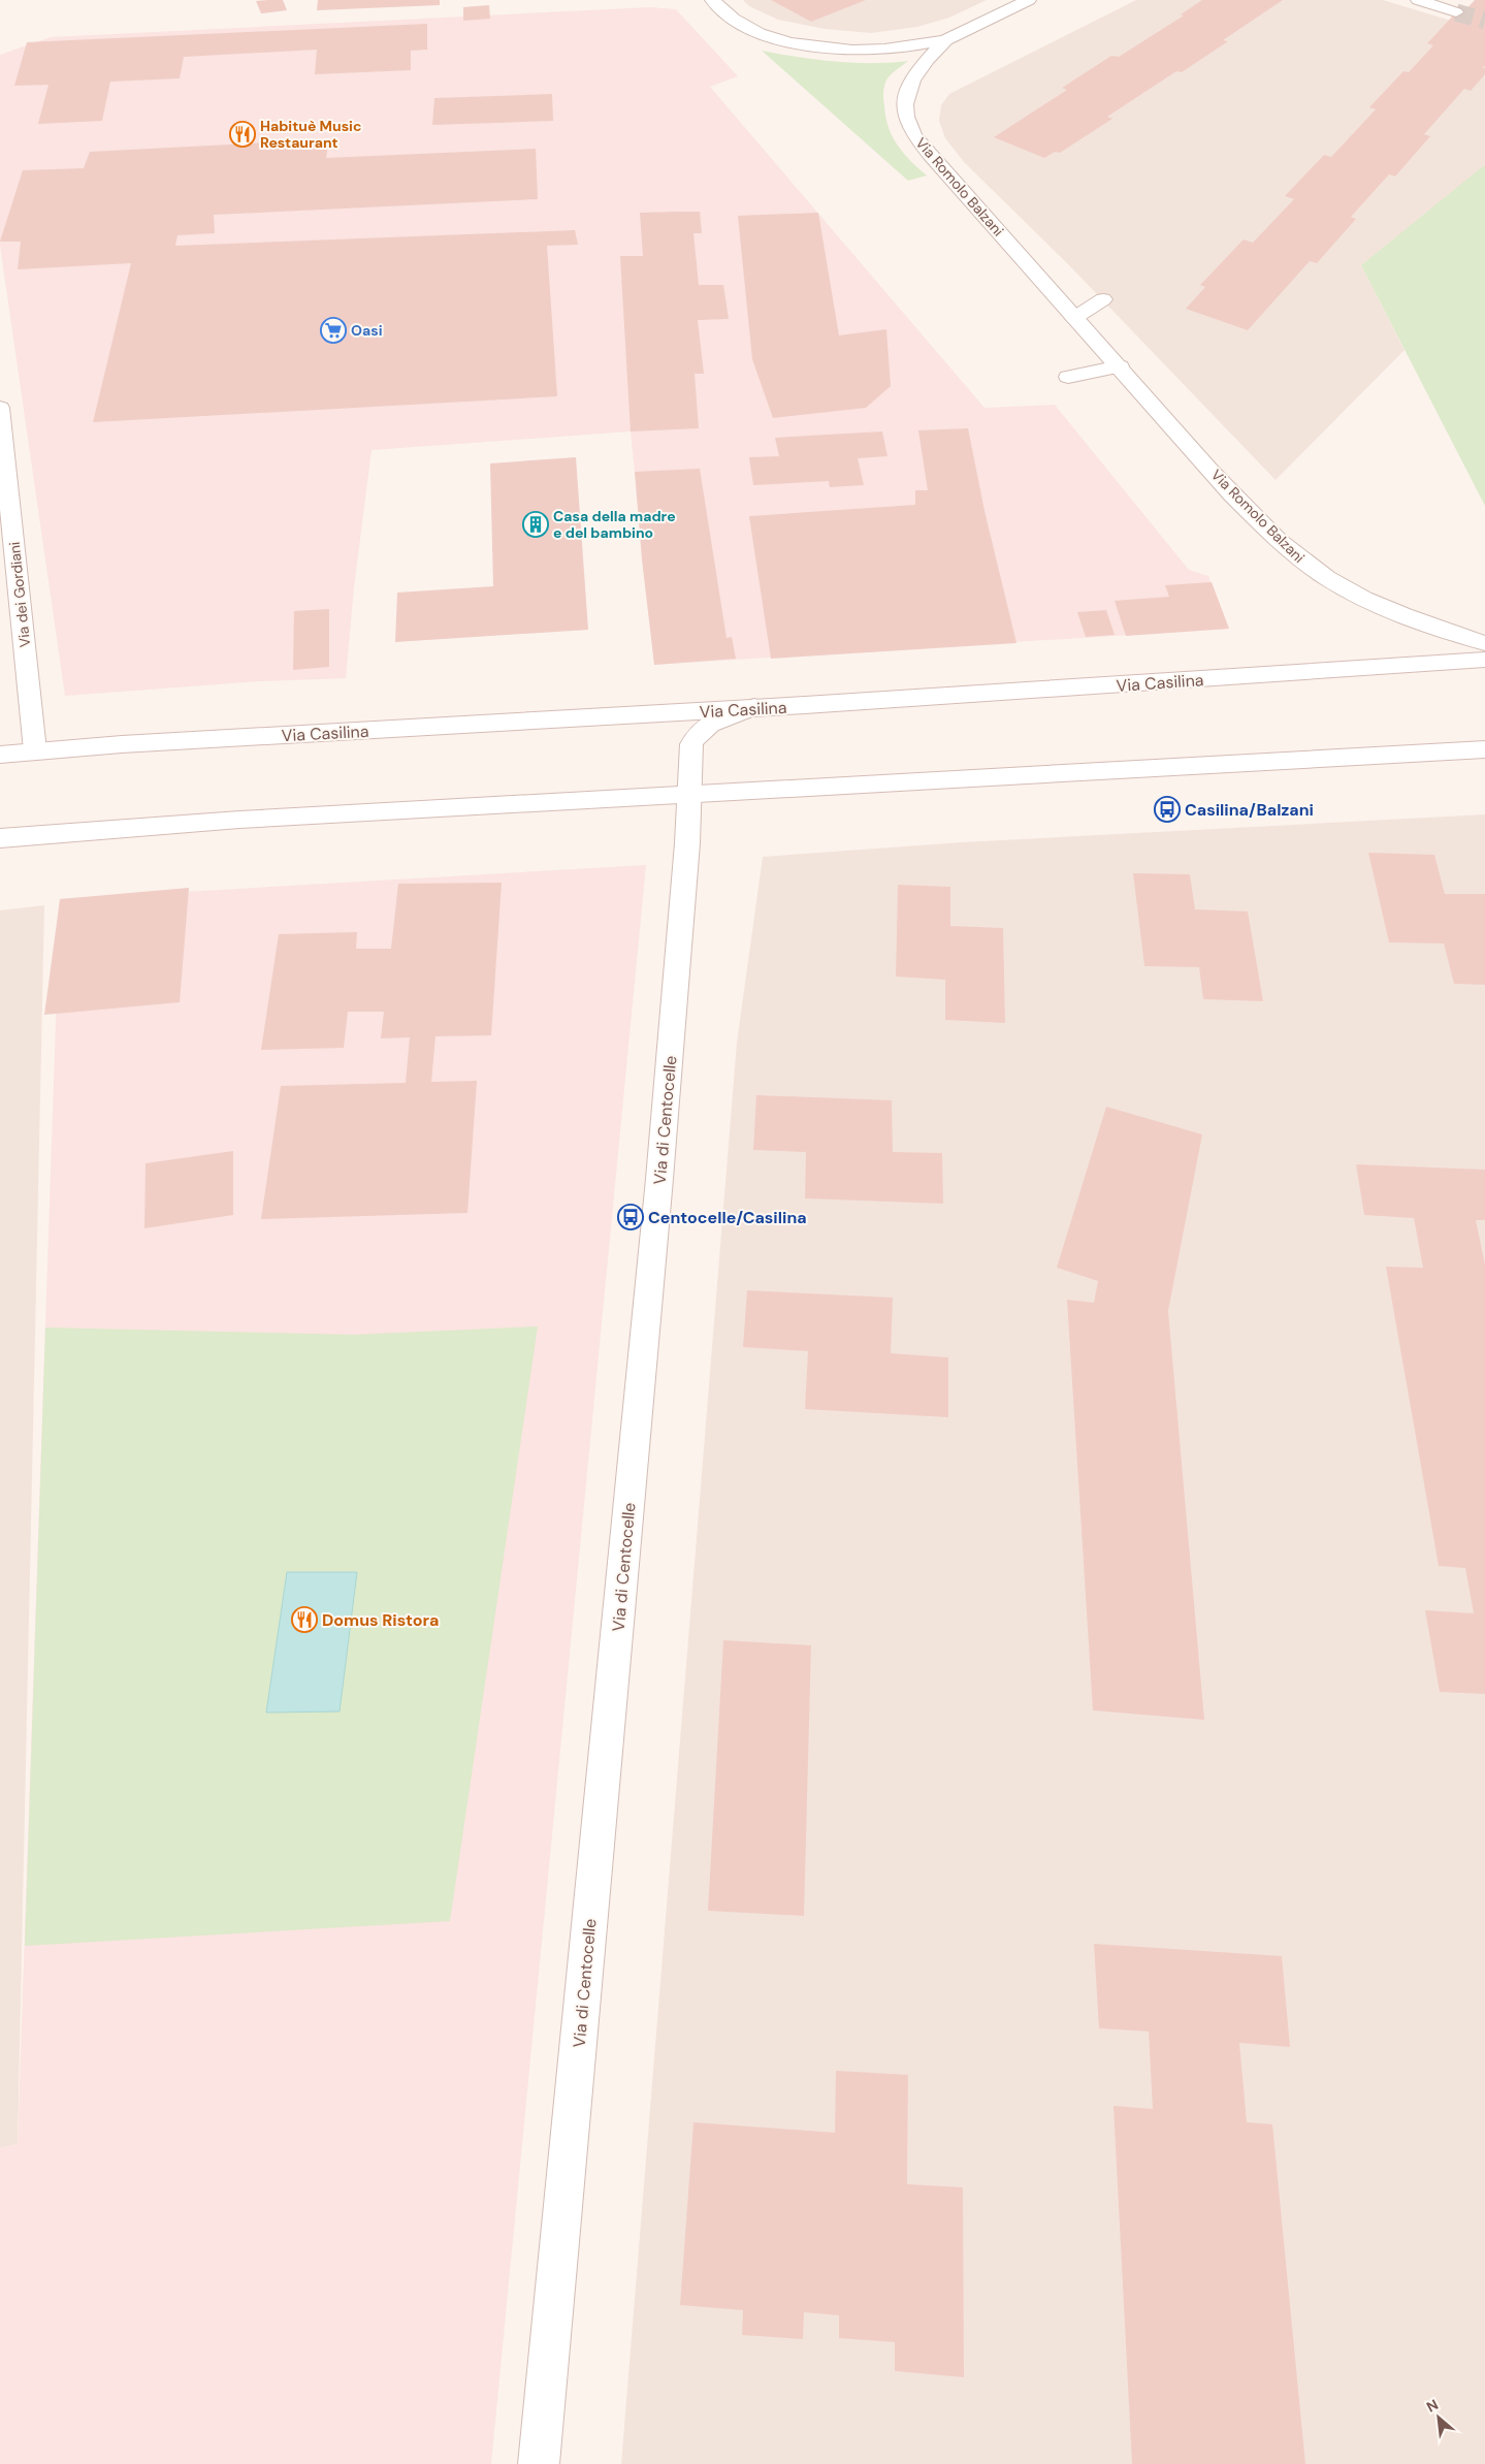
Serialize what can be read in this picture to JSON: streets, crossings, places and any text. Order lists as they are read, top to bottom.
{
  "streets": {
    "street": [
      "Via Romolo Balzani",
      "Via dei Gordiani",
      "Via Casilina",
      "Via di Centocelle"
    ]
  },
  "crossings": [
    ["Via dei Gordiani", "Via Casilina"],
    ["Via Casilina", "Via di Centocelle"]
  ],
  "places": {
    "restaurant": ["Habituè Music Restaurant", "Domus Ristora"],
    "supermarket": ["Oasi"],
    "building": ["Casa della madre e del bambino"],
    "bus stop": ["Casilina/Balzani", "Centocelle/Casilina"]
  },
  "north": "top left"
}
